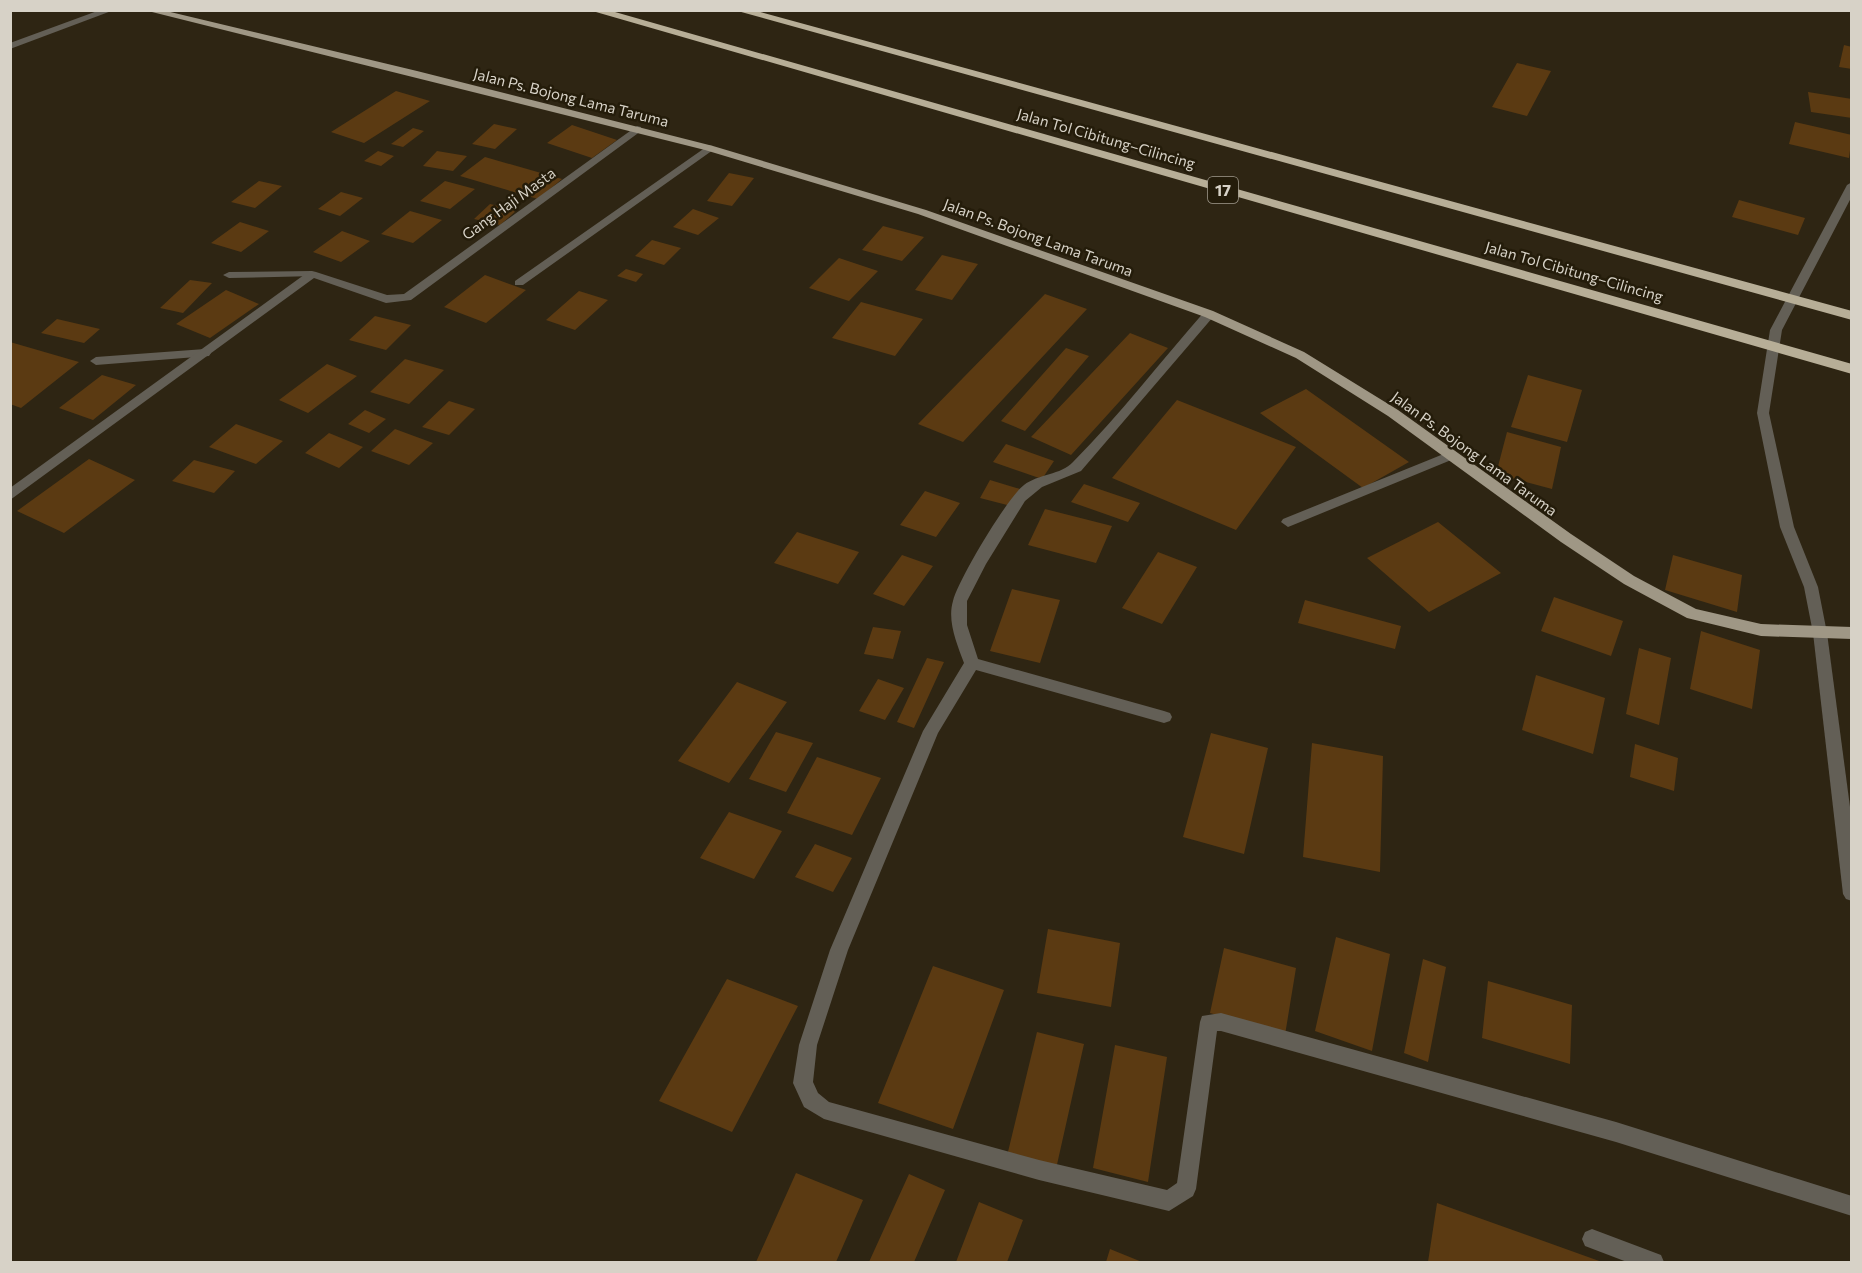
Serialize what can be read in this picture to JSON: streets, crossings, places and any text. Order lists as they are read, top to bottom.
{
  "streets": {
    "highway": ["Jalan Tol Cibitung–Cilincing", "17"],
    "main road": ["Jalan Ps. Bojong Lama Taruma"],
    "street": ["Gang Haji Masta"]
  },
  "crossings": [
    ["Jalan Ps. Bojong Lama Taruma", "Gang Haji Masta"]
  ]
}
